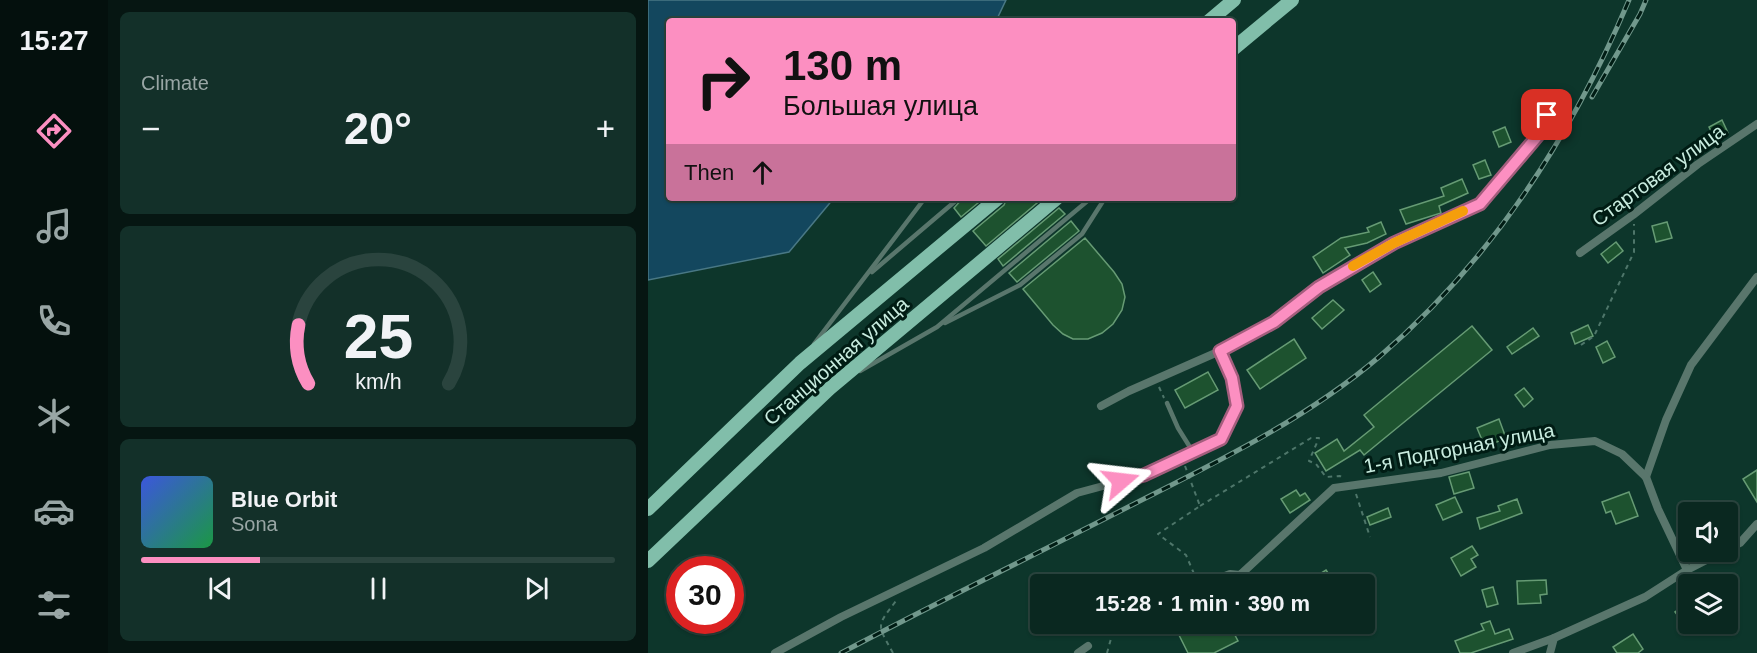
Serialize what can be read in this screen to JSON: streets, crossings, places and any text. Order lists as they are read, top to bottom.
{
  "streets": {
    "main road": ["Станционная улица"],
    "street": ["Стартовая улица", "1-я Подгорная улица"]
  },
  "page": {
    "tabs": "15:27",
    "tile": "Climate",
    "turn": ["130 m", "Большая улица"],
    "heat": ["−", "20°", "+"],
    "then": "Then",
    "song": ["Blue Orbit", "Sona"],
    "limit": "30",
    "trip": "15:28 · 1 min · 390 m",
    "gauge": ["25", "km/h"]
  }
}
